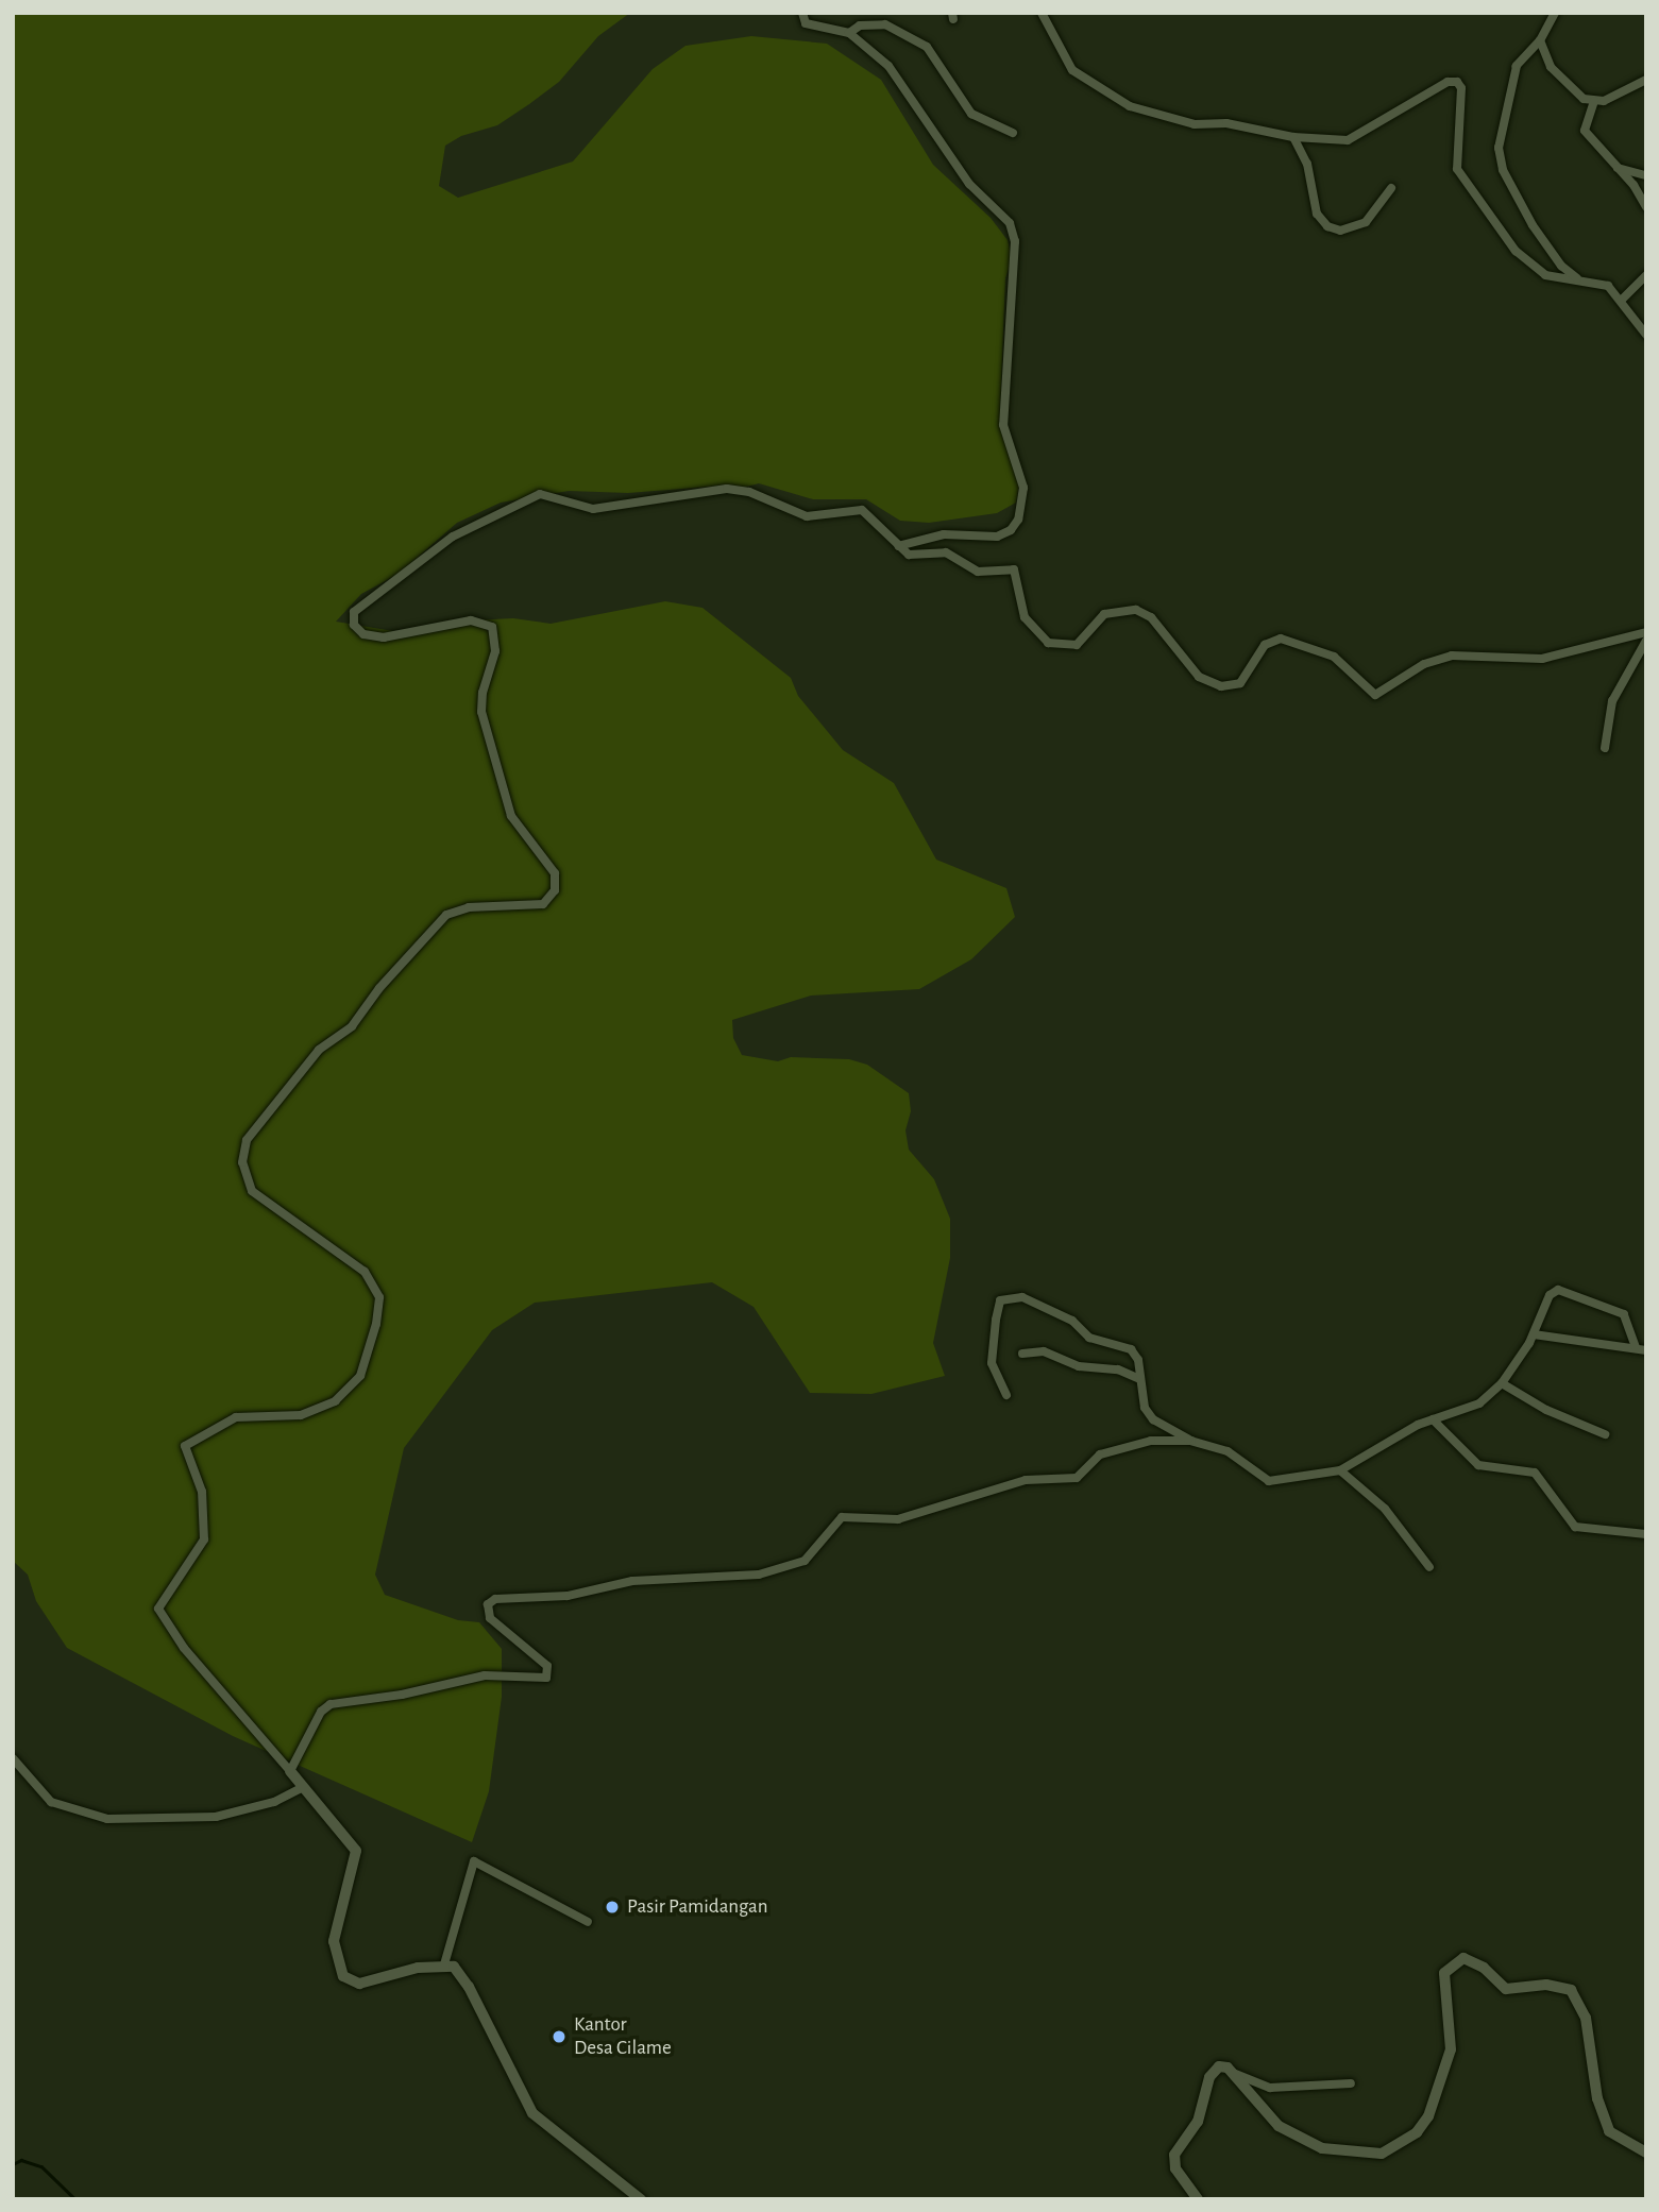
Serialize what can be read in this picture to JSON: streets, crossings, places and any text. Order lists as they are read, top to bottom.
{
  "places": ["Pasir Pamidangan", "Kantor Desa Cilame"]
}
